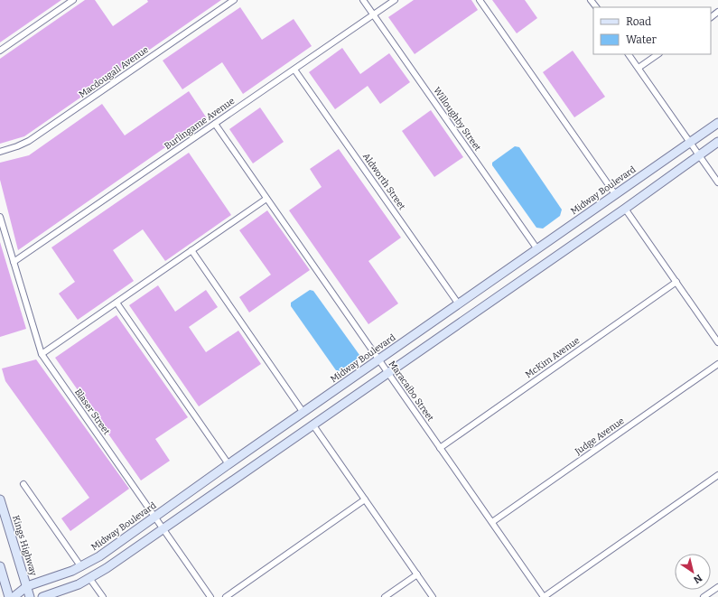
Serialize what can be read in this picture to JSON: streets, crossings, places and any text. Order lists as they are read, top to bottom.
{
  "streets": {
    "street": [
      "Macdougall Avenue",
      "Willoughby Street",
      "Burlingame Avenue",
      "Aldworth Street",
      "Midway Boulevard",
      "McKim Avenue",
      "Maracaibo Street",
      "Blaser Street",
      "Judge Avenue",
      "Kings Highway"
    ]
  },
  "crossings": [
    ["Willoughby Street", "Burlingame Avenue"],
    ["Willoughby Street", "Midway Boulevard"],
    ["Burlingame Avenue", "Aldworth Street"],
    ["Burlingame Avenue", "Maracaibo Street"],
    ["Burlingame Avenue", "Blaser Street"],
    ["Aldworth Street", "Midway Boulevard"],
    ["Midway Boulevard", "Maracaibo Street"],
    ["Midway Boulevard", "Blaser Street"],
    ["Midway Boulevard", "Kings Highway"],
    ["McKim Avenue", "Maracaibo Street"],
    ["Maracaibo Street", "Judge Avenue"]
  ],
  "legend": ["Road", "Water"],
  "north": "bottom right"
}
